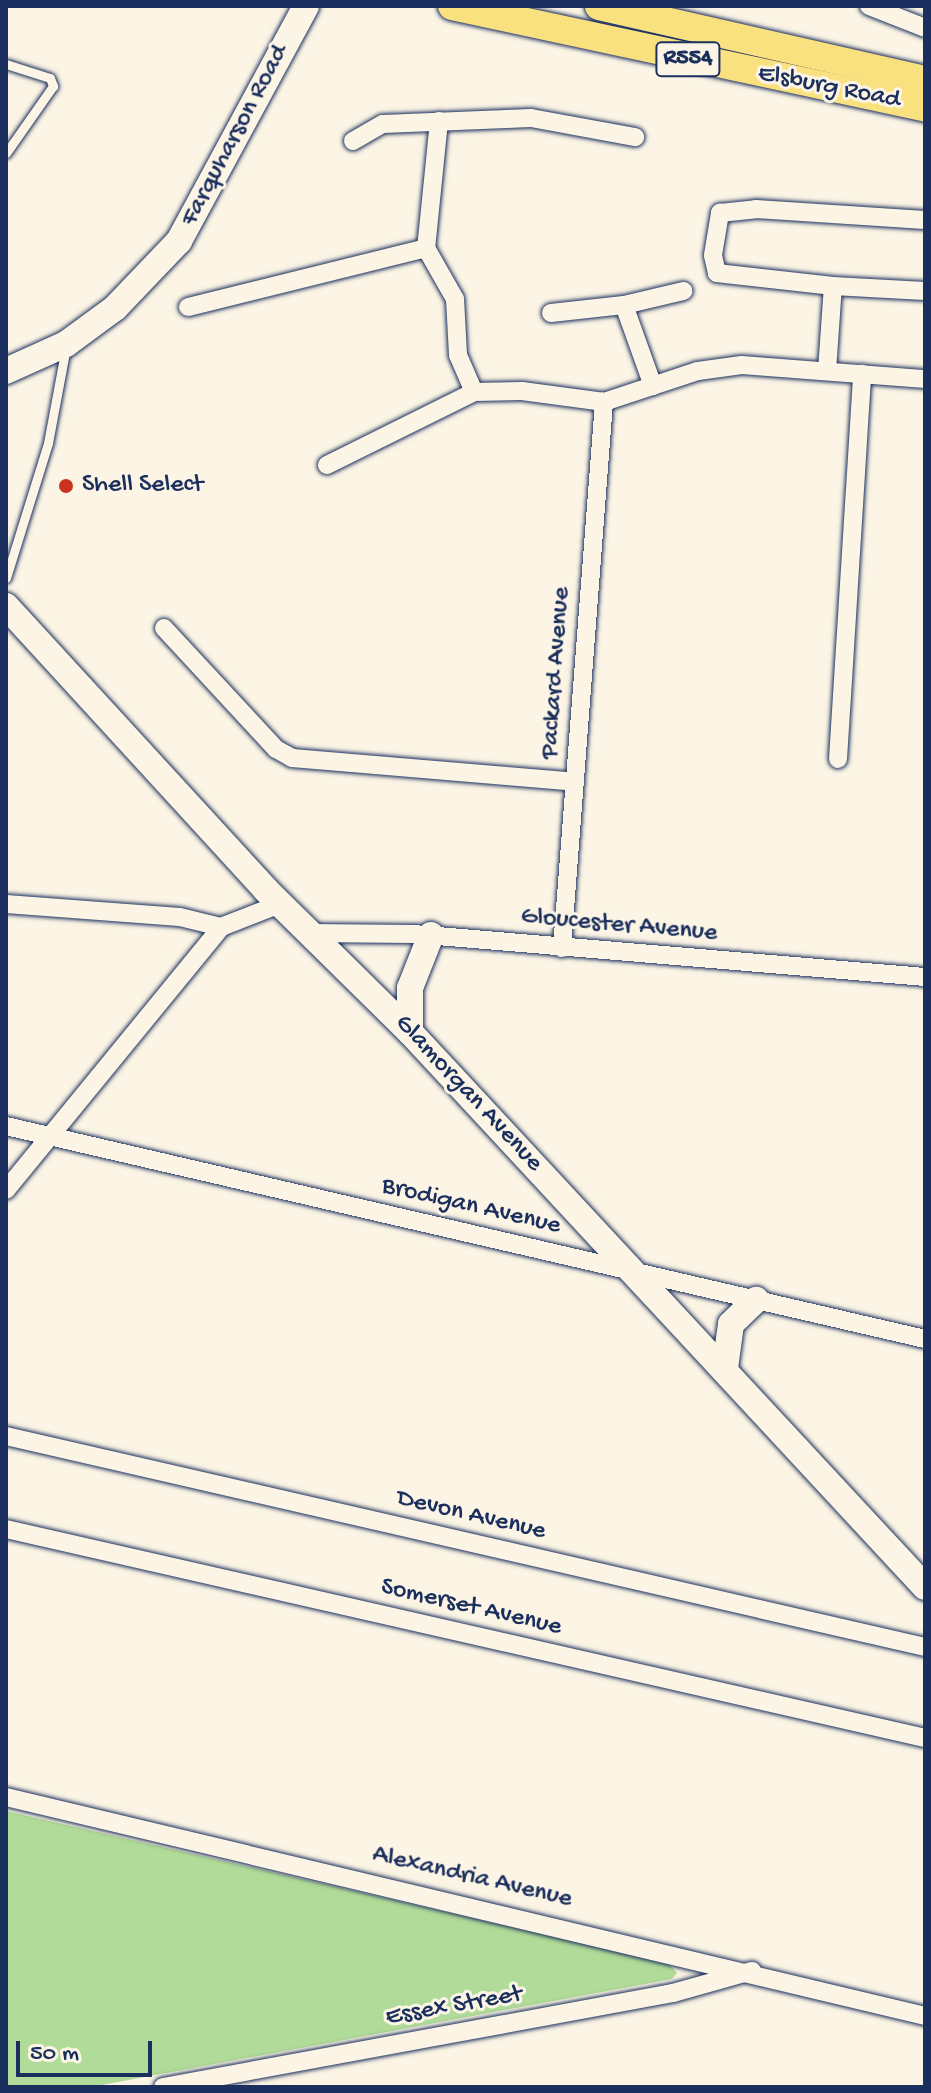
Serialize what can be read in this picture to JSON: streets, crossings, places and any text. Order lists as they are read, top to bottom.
{
  "streets": {
    "main road": ["R554", "Elsburg Road"],
    "street": [
      "Farquharson Road",
      "Packard Avenue",
      "Gloucester Avenue",
      "Glamorgan Avenue",
      "Brodigan Avenue",
      "Devon Avenue",
      "Somerset Avenue",
      "Alexandria Avenue",
      "Essex Street"
    ]
  },
  "crossings": [
    ["Packard Avenue", "Gloucester Avenue"],
    ["Gloucester Avenue", "Glamorgan Avenue"],
    ["Glamorgan Avenue", "Brodigan Avenue"],
    ["Alexandria Avenue", "Essex Street"]
  ],
  "places": ["Shell Select"],
  "scale_bar": "50 m"
}
